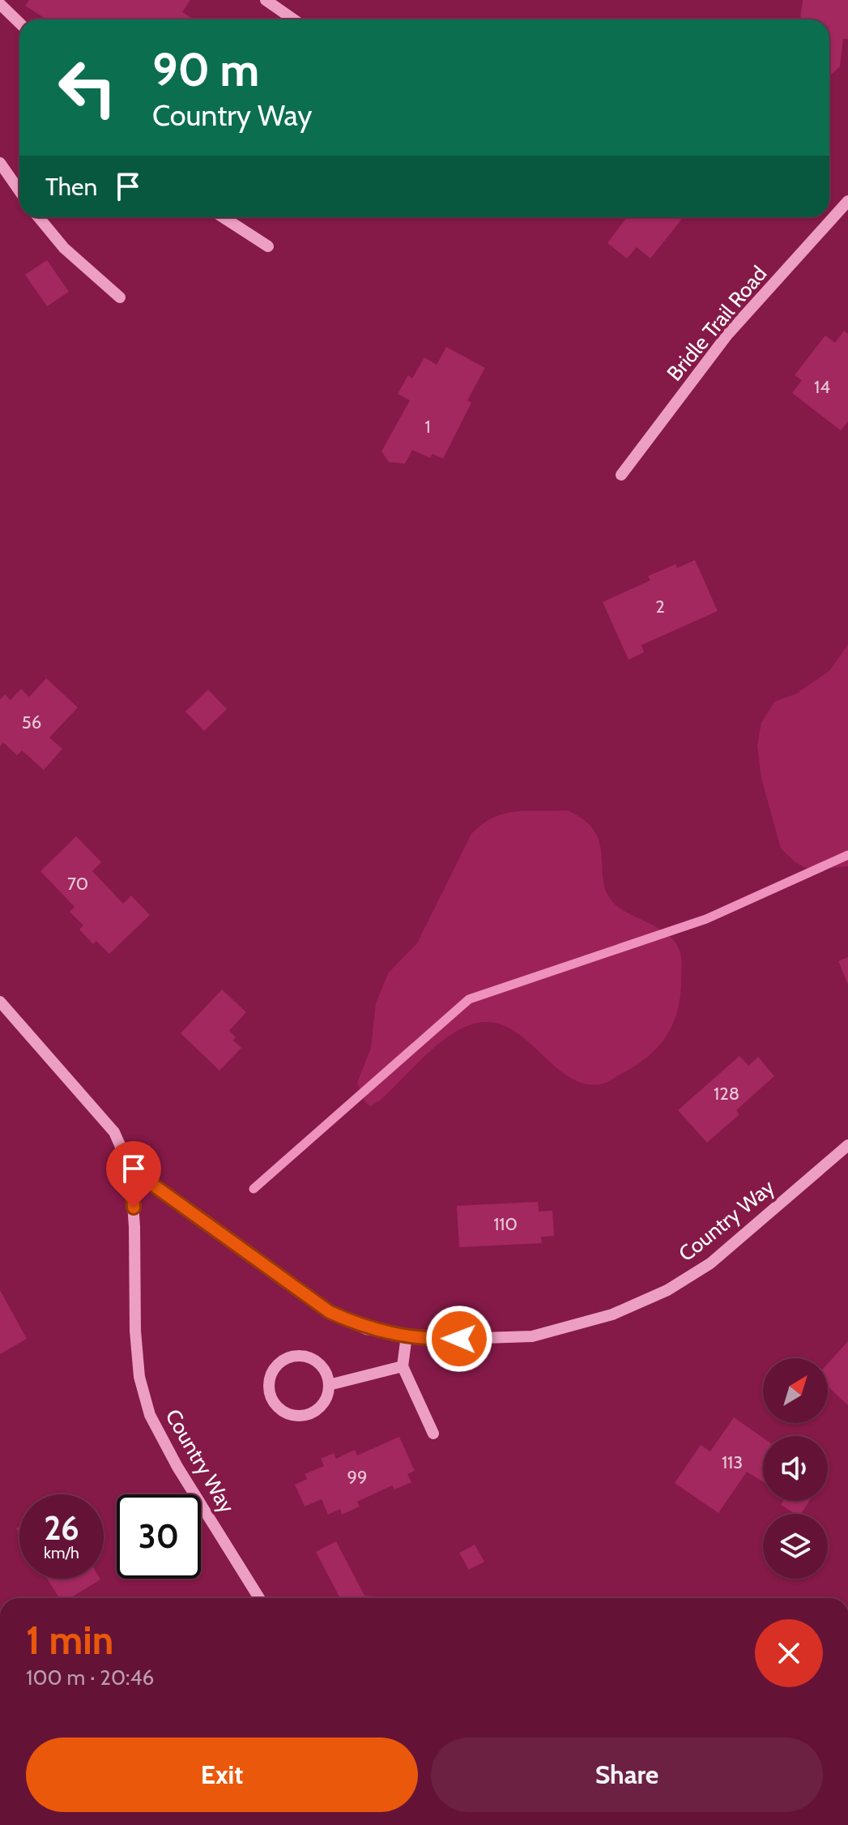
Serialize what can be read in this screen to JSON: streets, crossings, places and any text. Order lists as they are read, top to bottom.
{
  "streets": {
    "street": ["Bridle Trail Road", "Country Way"]
  },
  "house_numbers": [
    "14",
    "1",
    "2",
    "56",
    "70",
    "128",
    "110",
    "113",
    "99"
  ],
  "north": "top right",
  "page": {
    "turn": ["90 m", "Country Way"],
    "then": "Then",
    "speed": "26 km/h",
    "limit": "30",
    "heading": ["1 min", "100 m · 20:46"],
    "buttons": ["Exit", "Share"]
  }
}
